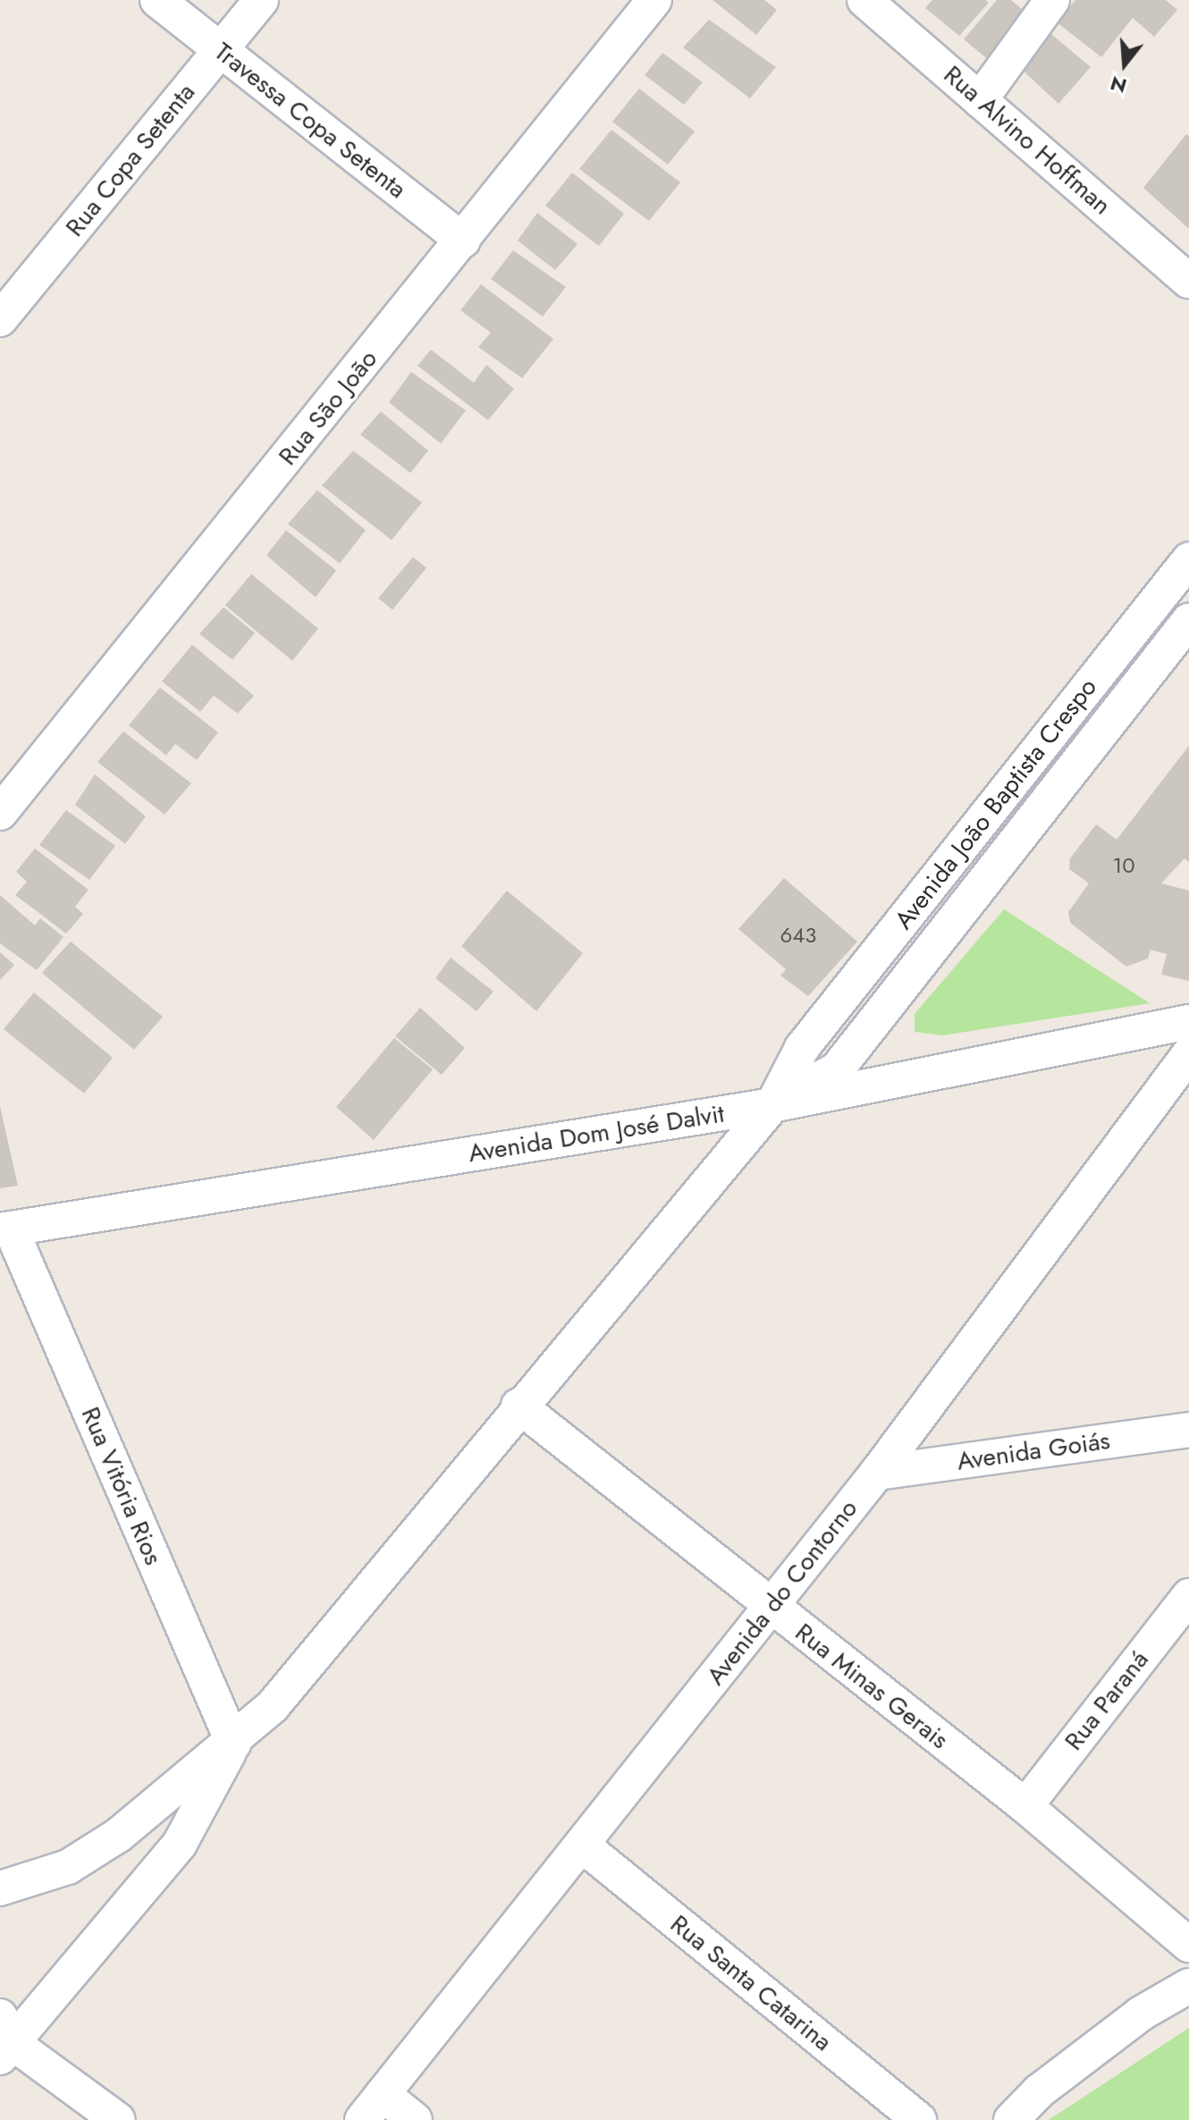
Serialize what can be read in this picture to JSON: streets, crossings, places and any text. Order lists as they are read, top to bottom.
{
  "streets": {
    "street": [
      "Travessa Copa Setenta",
      "Rua Alvino Hoffman",
      "Rua Copa Setenta",
      "Rua São João",
      "Avenida João Baptista Crespo",
      "Avenida Dom José Dalvit",
      "Avenida Goiás",
      "Rua Vitória Rios",
      "Avenida do Contorno",
      "Rua Minas Gerais",
      "Rua Paraná",
      "Rua Santa Catarina"
    ]
  },
  "crossings": [
    ["Travessa Copa Setenta", "Rua Copa Setenta"],
    ["Travessa Copa Setenta", "Rua São João"],
    ["Avenida João Baptista Crespo", "Avenida Dom José Dalvit"],
    ["Avenida Dom José Dalvit", "Rua Vitória Rios"],
    ["Avenida Goiás", "Avenida do Contorno"],
    ["Avenida do Contorno", "Rua Minas Gerais"],
    ["Avenida do Contorno", "Rua Santa Catarina"],
    ["Rua Minas Gerais", "Rua Paraná"]
  ],
  "house_numbers": ["10", "643"],
  "north": "bottom"
}
